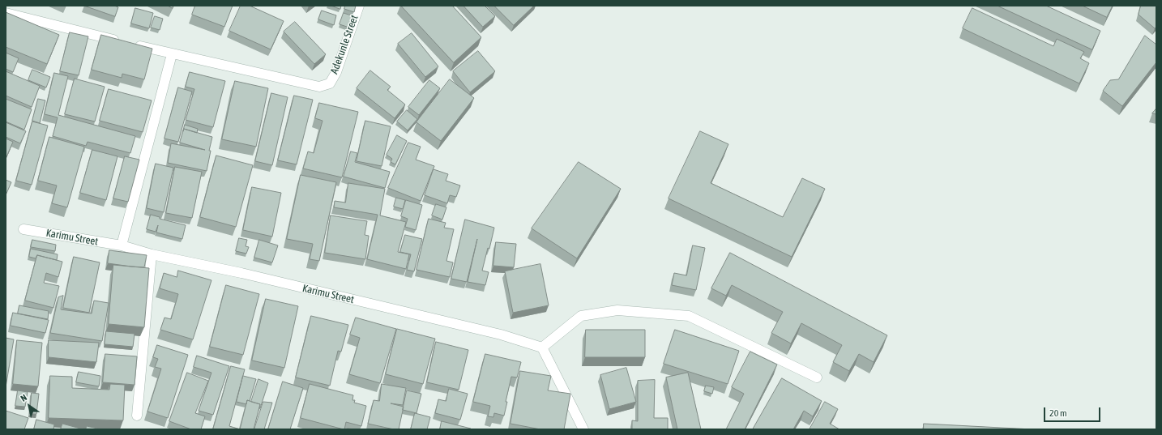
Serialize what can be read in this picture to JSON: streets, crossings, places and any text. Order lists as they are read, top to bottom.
{
  "streets": {
    "street": ["Adekunle Street", "Karimu Street"]
  },
  "scale_bar": "20 m",
  "north": "top left"
}
